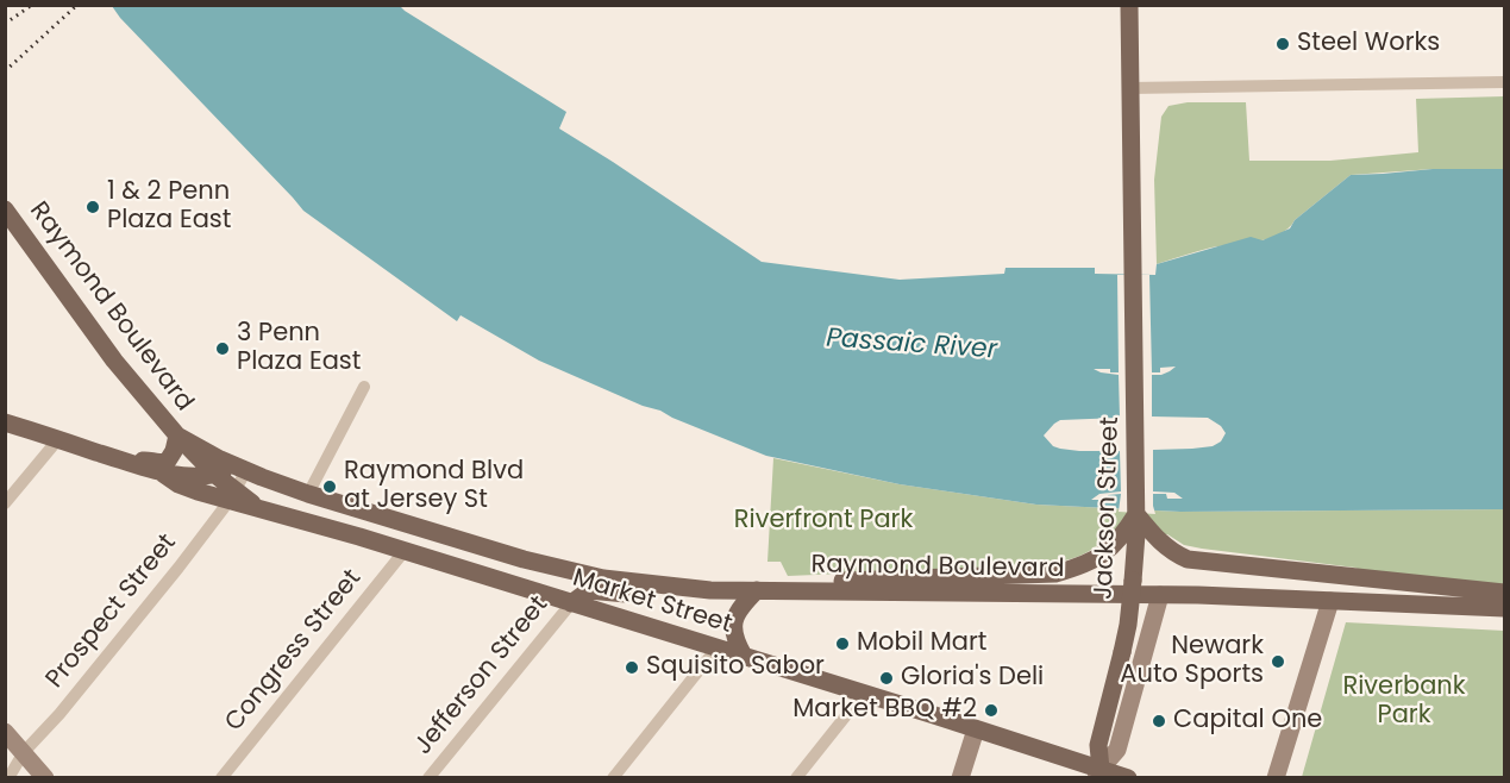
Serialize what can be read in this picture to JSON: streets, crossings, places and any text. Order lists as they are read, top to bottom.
{
  "streets": {
    "main road": ["Raymond Boulevard", "Jackson Street", "Market Street"],
    "street": ["Prospect Street", "Congress Street", "Jefferson Street"]
  },
  "crossings": [
    ["Raymond Boulevard", "Jackson Street"],
    ["Raymond Boulevard", "Market Street"],
    ["Raymond Boulevard", "Prospect Street"],
    ["Jackson Street", "Market Street"],
    ["Market Street", "Congress Street"],
    ["Market Street", "Jefferson Street"]
  ],
  "water": ["Passaic River"],
  "parks": ["Riverfront Park", "Riverbank Park"],
  "places": [
    "Steel Works",
    "1 & 2 Penn Plaza East",
    "3 Penn Plaza East",
    "Raymond Blvd at Jersey St",
    "Mobil Mart",
    "Newark Auto Sports",
    "Squisito Sabor",
    "Gloria's Deli",
    "Market BBQ #2",
    "Capital One"
  ]
}
